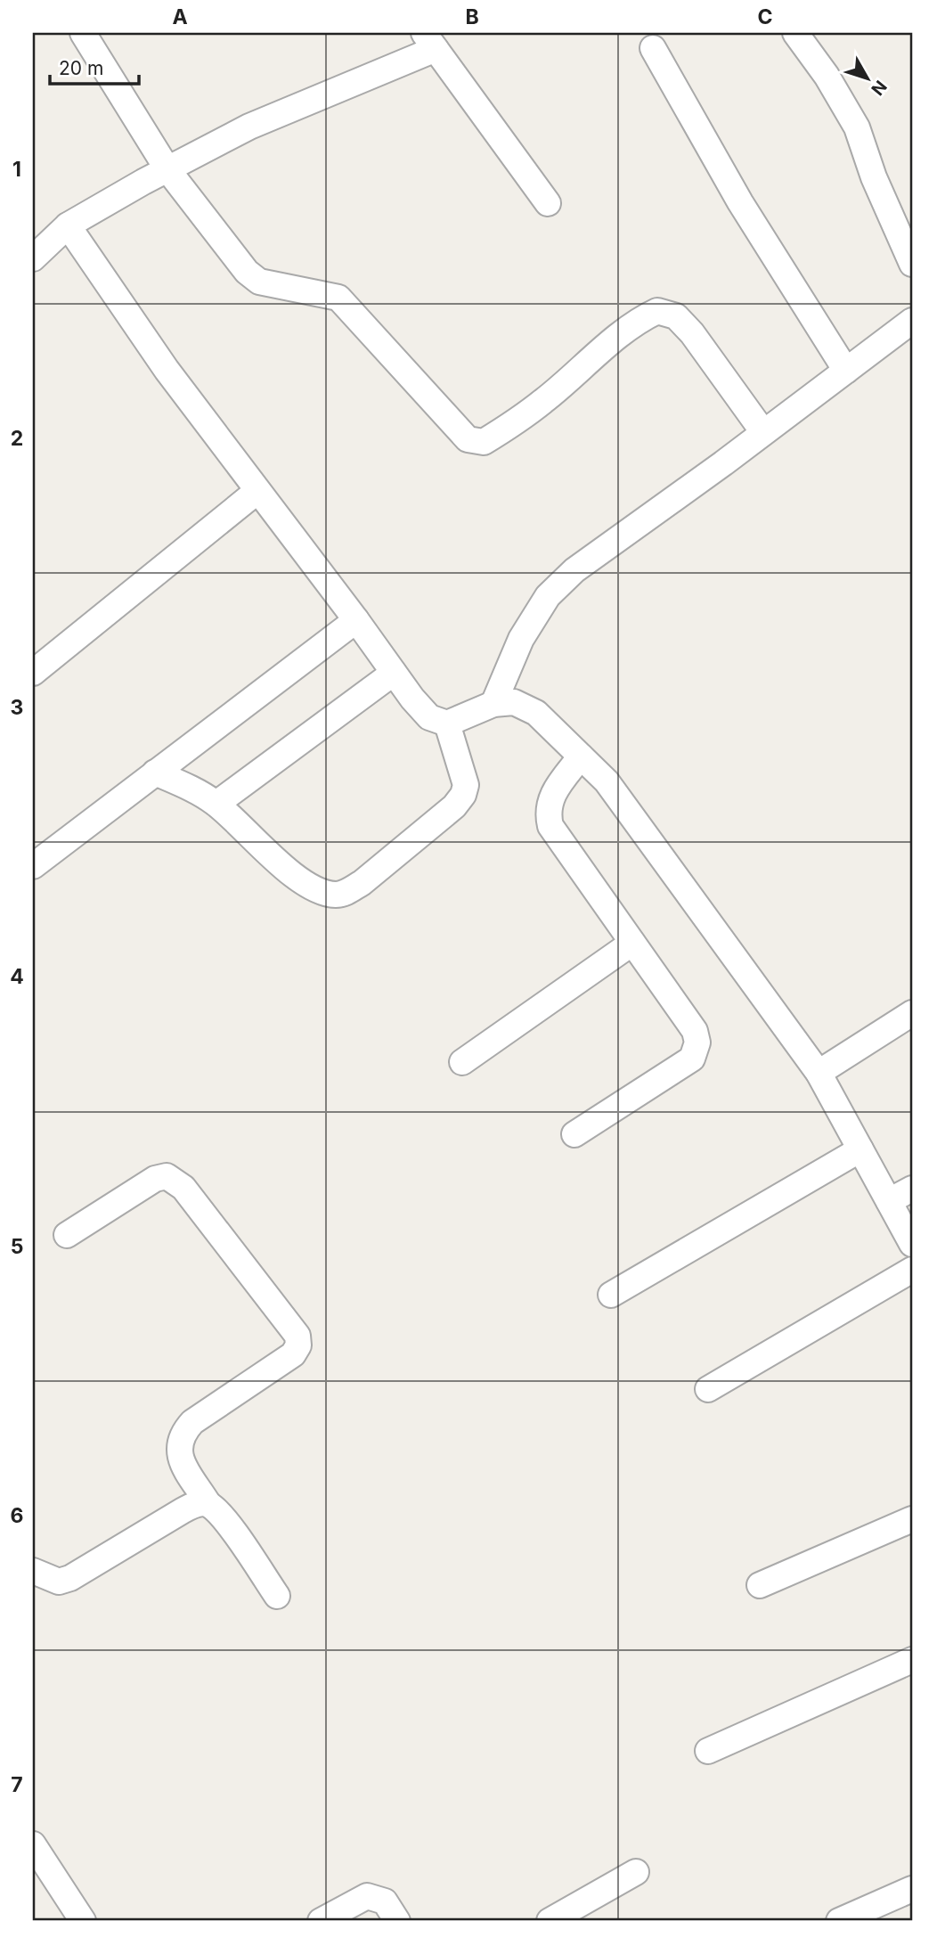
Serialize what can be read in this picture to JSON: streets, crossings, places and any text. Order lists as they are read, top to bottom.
{
  "scale_bar": "20 m",
  "north": "bottom right",
  "grid": {
    "columns": ["A", "B", "C"],
    "rows": [
      "1",
      "2",
      "3",
      "4",
      "5",
      "6",
      "7"
    ]
  }
}
